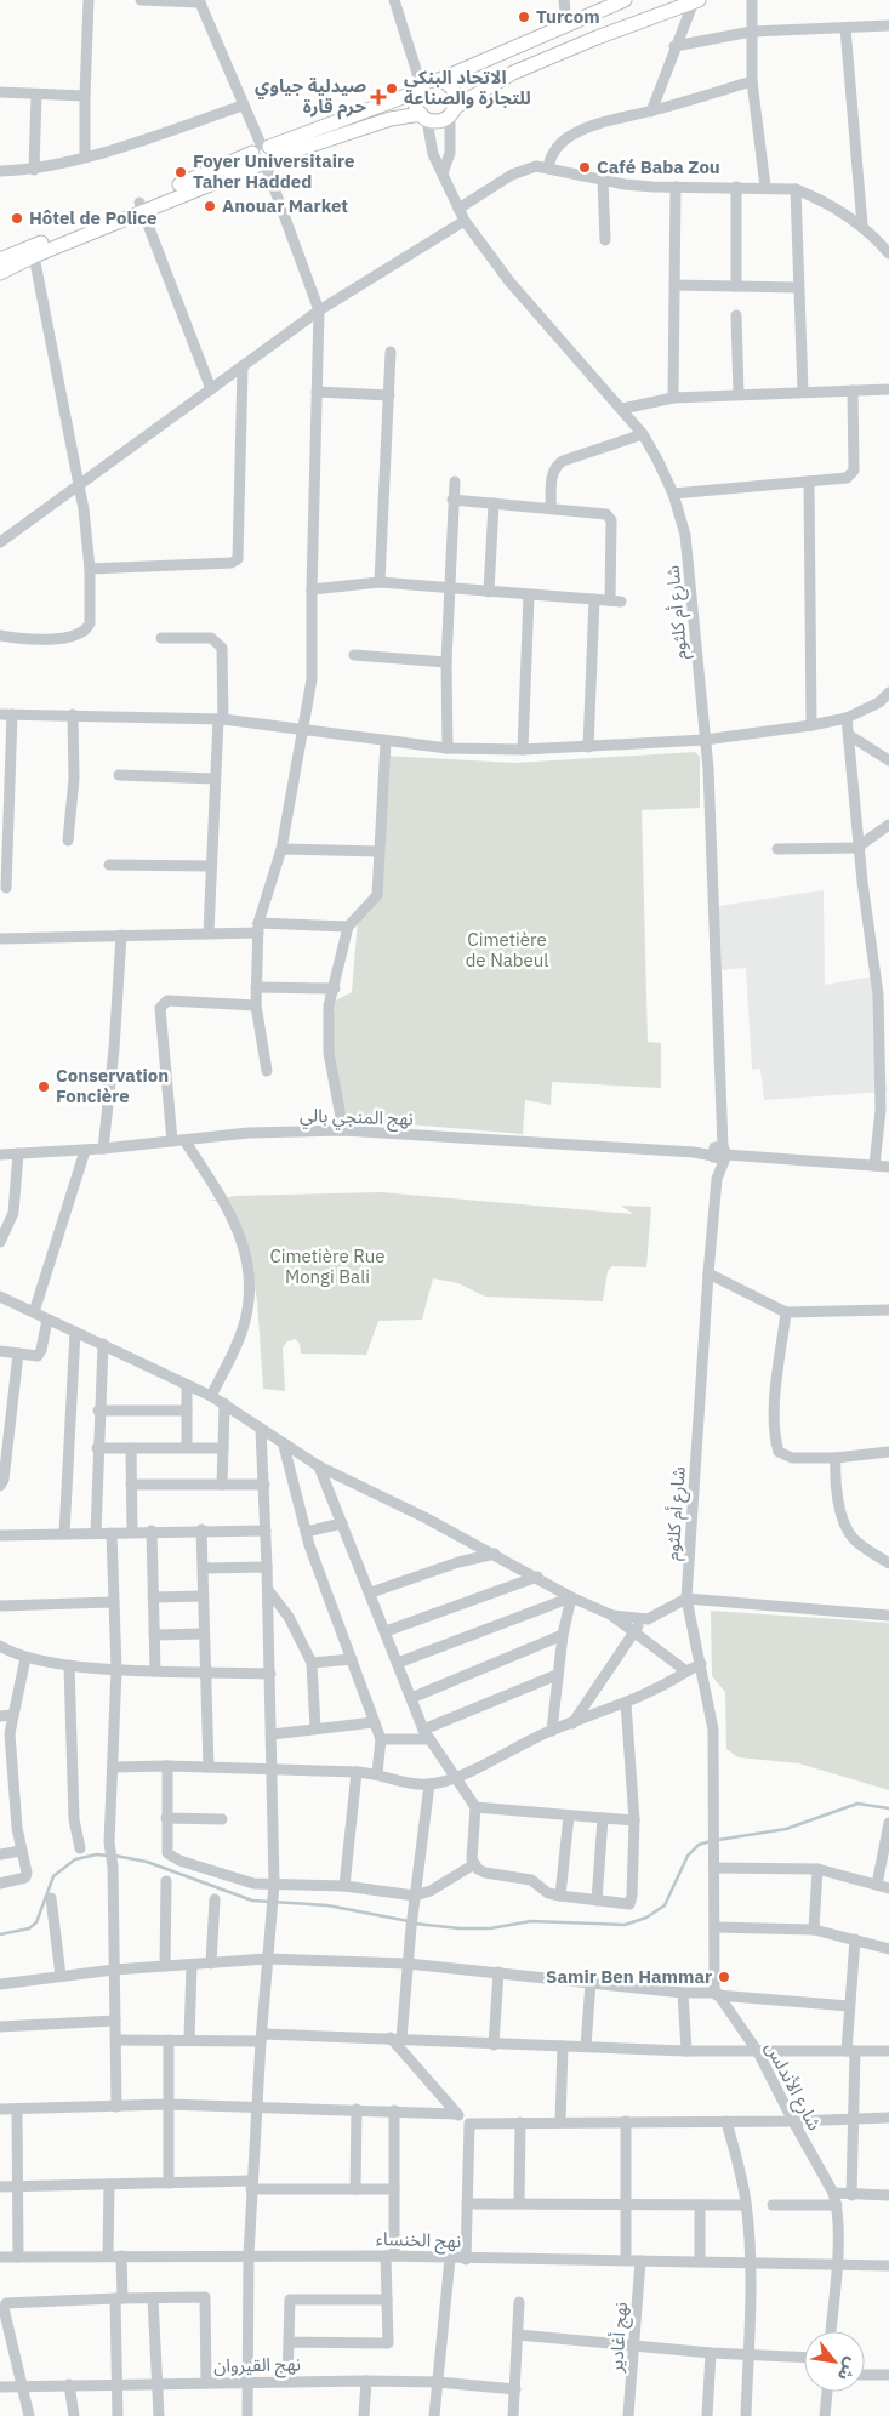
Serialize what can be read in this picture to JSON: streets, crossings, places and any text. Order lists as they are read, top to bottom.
{
  "streets": {
    "street": [
      "شارع أم كلثوم",
      "نهج المنجي بالي",
      "شارع الأندلس",
      "نهج الخنساء",
      "نهج أغادير",
      "نهج القيروان"
    ]
  },
  "crossings": [
    ["شارع أم كلثوم", "نهج المنجي بالي"],
    ["شارع الأندلس", "نهج الخنساء"],
    ["نهج الخنساء", "نهج أغادير"]
  ],
  "parks": ["Cimetière de Nabeul", "Cimetière Rue Mongi Bali"],
  "places": {
    "other": [
      "Turcom",
      "الاتحاد البنكي للتجارة والصناعة",
      "Café Baba Zou",
      "Foyer Universitaire Taher Hadded",
      "Anouar Market",
      "Hôtel de Police",
      "Conservation Foncière",
      "Samir Ben Hammar"
    ],
    "health": ["صيدلية جياوي حرم قارة"]
  },
  "north": "bottom right"
}
